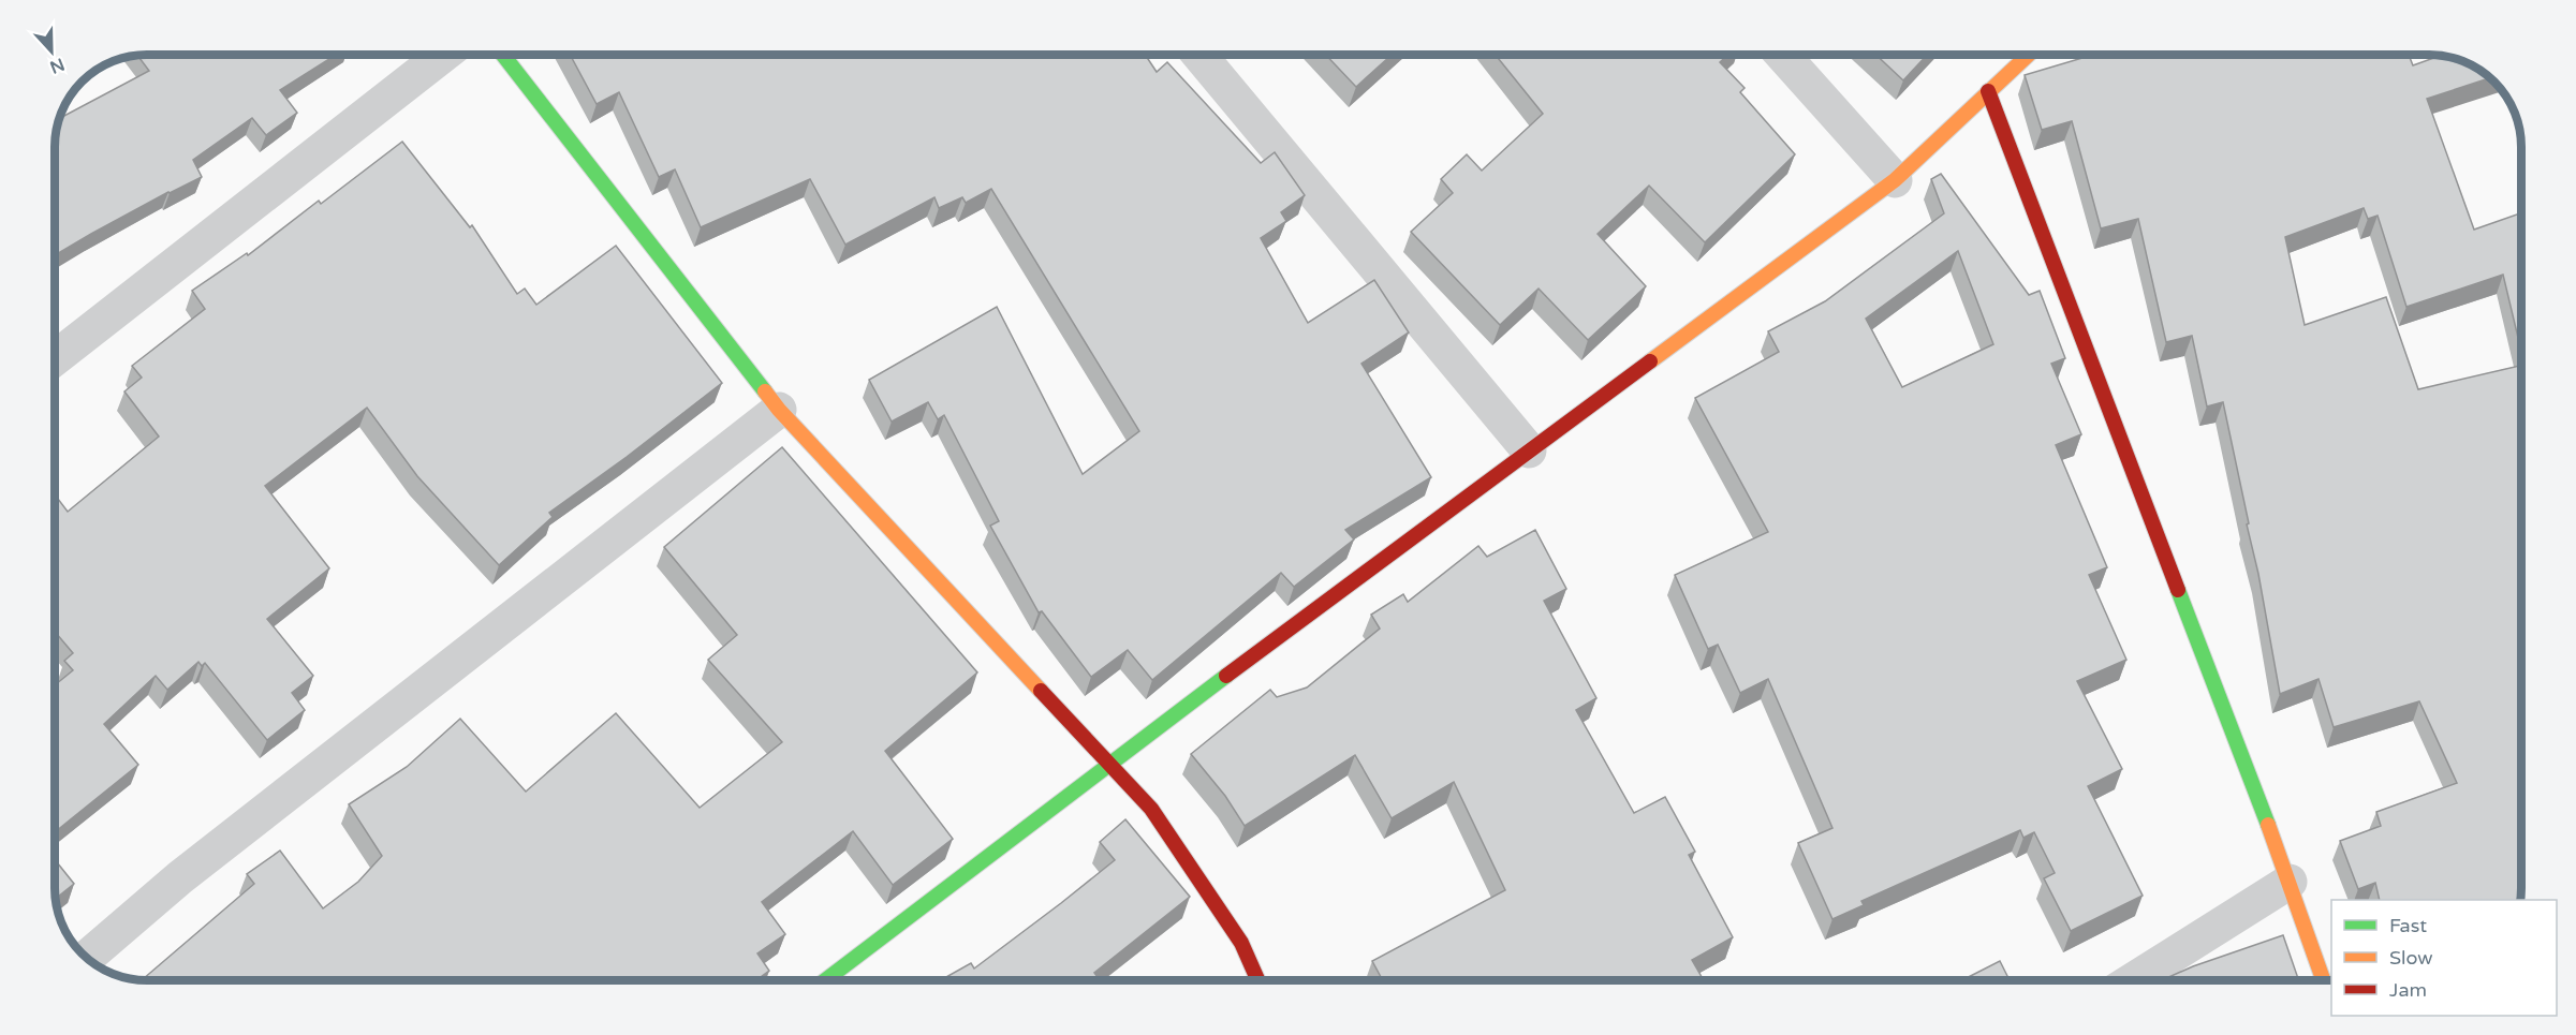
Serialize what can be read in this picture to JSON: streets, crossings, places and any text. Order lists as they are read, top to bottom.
{
  "legend": ["Fast", "Slow", "Jam"],
  "north": "bottom"
}
